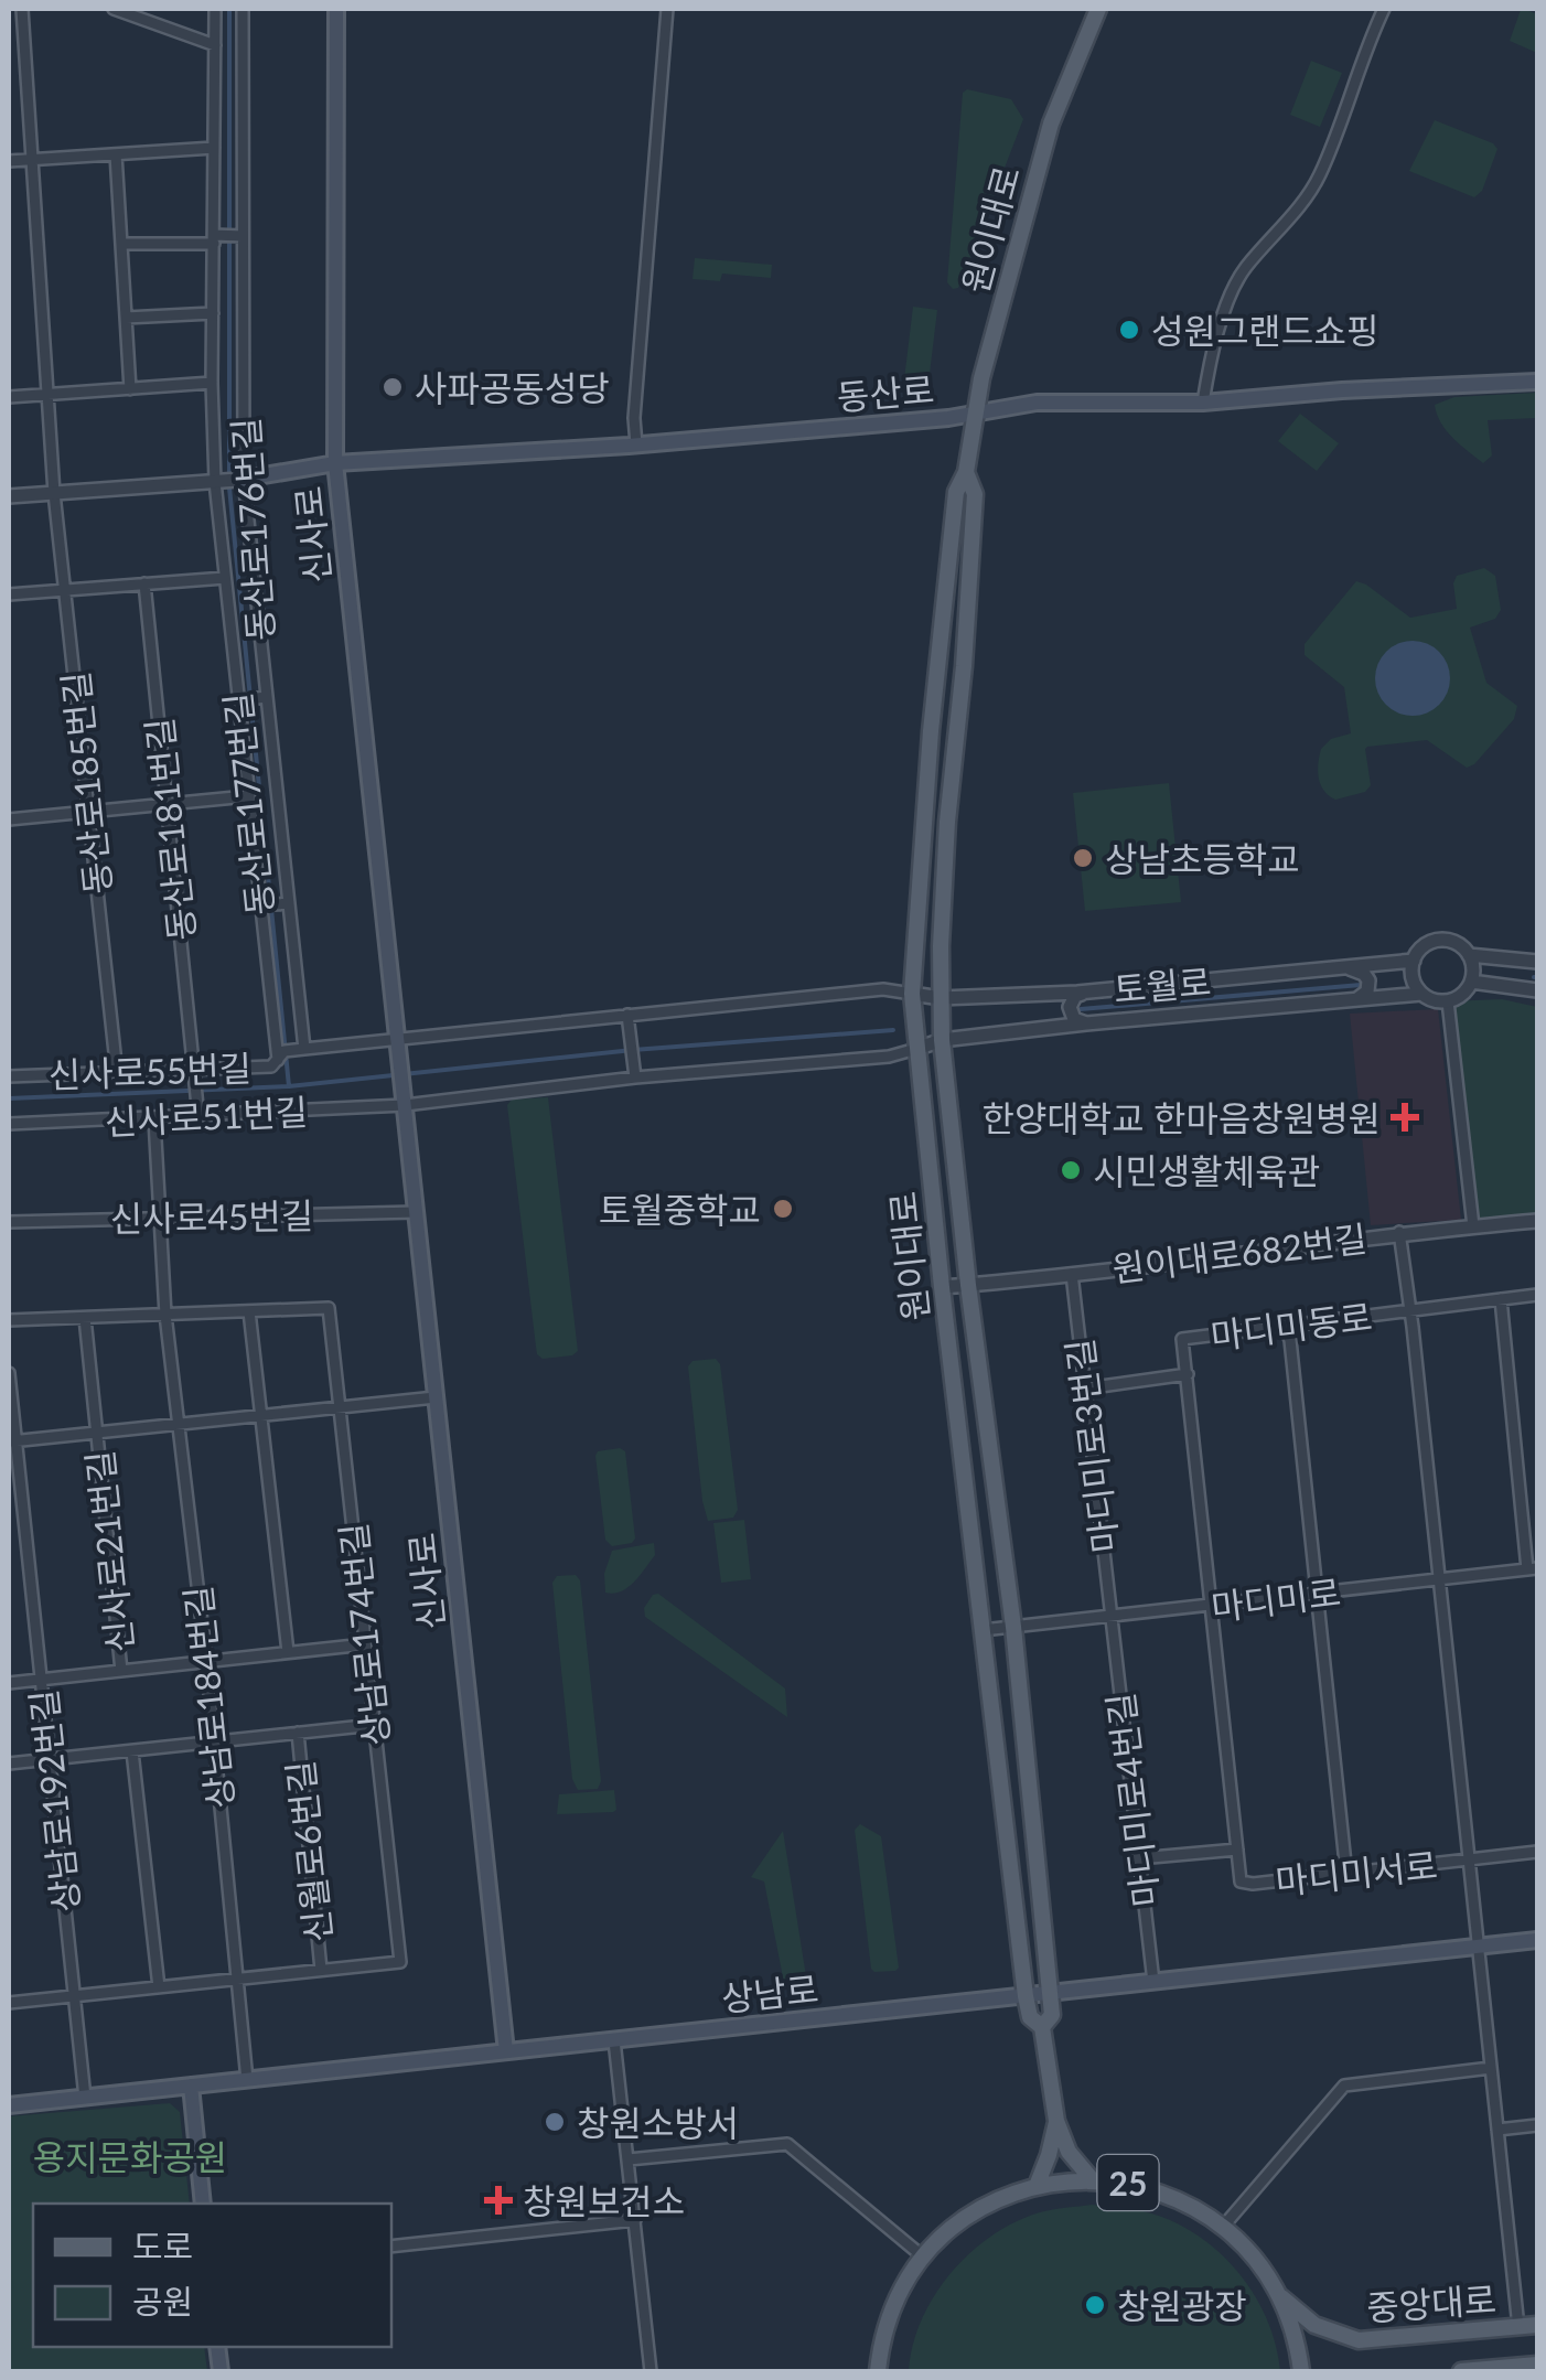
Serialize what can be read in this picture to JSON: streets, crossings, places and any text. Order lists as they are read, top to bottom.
{
  "streets": {
    "main road": [
      "원이대로",
      "동산로",
      "신사로",
      "상남로",
      "25",
      "중앙대로"
    ],
    "street": [
      "동산로176번길",
      "동산로185번길",
      "동산로177번길",
      "동산로181번길",
      "토월로",
      "신사로55번길",
      "신사로51번길",
      "신사로45번길",
      "원이대로682번길",
      "마디미동로",
      "마디미로3번길",
      "신사로21번길",
      "마디미로",
      "상남로174번길",
      "상남로184번길",
      "마디미로4번길",
      "상남로192번길",
      "신월로6번길",
      "마디미서로"
    ]
  },
  "crossings": [
    ["원이대로", "동산로"],
    ["원이대로", "토월로"],
    ["원이대로", "신사로55번길"],
    ["원이대로", "신사로51번길"],
    ["원이대로", "원이대로682번길"],
    ["원이대로", "마디미로"],
    ["원이대로", "상남로"],
    ["원이대로", "25"],
    ["동산로", "동산로176번길"],
    ["동산로", "신사로"],
    ["동산로176번길", "신사로55번길"],
    ["신사로", "신사로55번길"],
    ["신사로", "신사로51번길"],
    ["신사로", "신사로45번길"],
    ["신사로", "상남로"],
    ["동산로185번길", "신사로55번길"],
    ["동산로177번길", "신사로55번길"],
    ["동산로181번길", "신사로55번길"],
    ["동산로181번길", "신사로51번길"],
    ["토월로", "신사로55번길"],
    ["토월로", "신사로51번길"],
    ["신사로51번길", "상남로184번길"],
    ["신사로45번길", "상남로184번길"],
    ["원이대로682번길", "마디미로3번길"],
    ["마디미동로", "마디미로3번길"],
    ["마디미로3번길", "마디미로"],
    ["마디미로3번길", "마디미로4번길"],
    ["신사로21번길", "상남로174번길"],
    ["신사로21번길", "상남로184번길"],
    ["신사로21번길", "상남로192번길"],
    ["마디미로", "마디미로4번길"],
    ["상남로174번길", "신월로6번길"],
    ["상남로184번길", "신월로6번길"],
    ["상남로184번길", "상남로"],
    ["마디미로4번길", "마디미서로"],
    ["마디미로4번길", "상남로"],
    ["상남로192번길", "신월로6번길"],
    ["상남로192번길", "상남로"],
    ["25", "중앙대로"]
  ],
  "parks": ["용지문화공원"],
  "places": {
    "other": [
      "성원그랜드쇼핑",
      "사파공동성당",
      "상남초등학교",
      "시민생활체육관",
      "토월중학교",
      "창원소방서",
      "창원광장"
    ],
    "health": ["한양대학교 한마음창원병원", "창원보건소"]
  },
  "legend": ["도로", "공원"]
}
